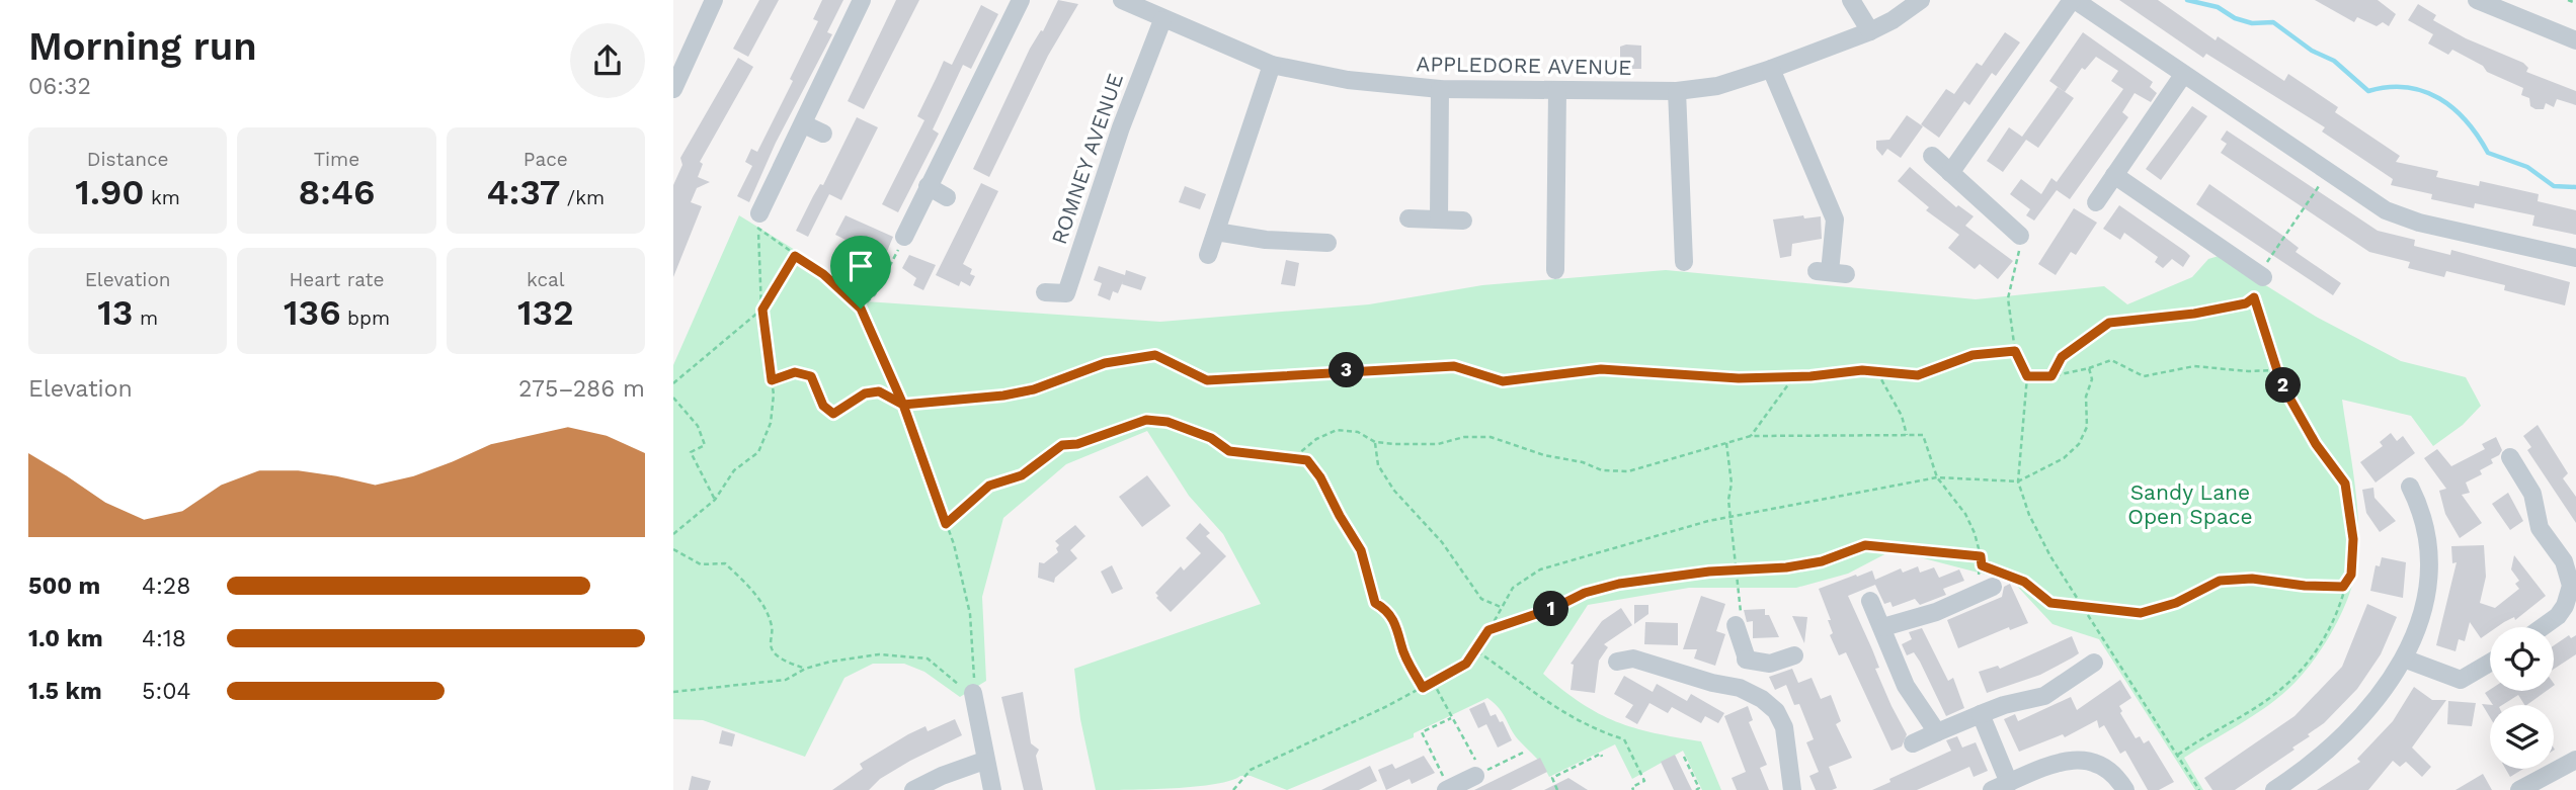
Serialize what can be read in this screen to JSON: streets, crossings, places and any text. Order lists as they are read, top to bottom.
{
  "streets": {
    "street": ["APPLEDORE AVENUE", "ROMNEY AVENUE"]
  },
  "crossings": [
    ["APPLEDORE AVENUE", "ROMNEY AVENUE"]
  ],
  "parks": ["Sandy Lane Open Space"],
  "page": {
    "heading": ["Morning run", "06:32"],
    "stats": [
      ["Distance", "1.90 km"],
      ["Time", "8:46"],
      ["Pace", "4:37 /km"],
      ["Elevation", "13 m"],
      ["Heart rate", "136 bpm"],
      ["kcal", "132"]
    ],
    "pins": ["3", "2", "1"],
    "chart": ["Elevation", "275–286 m"],
    "list": [
      {
        "name": "500 m",
        "note": "4:28"
      },
      {
        "name": "1.0 km",
        "note": "4:18"
      },
      {
        "name": "1.5 km",
        "note": "5:04"
      }
    ]
  }
}
